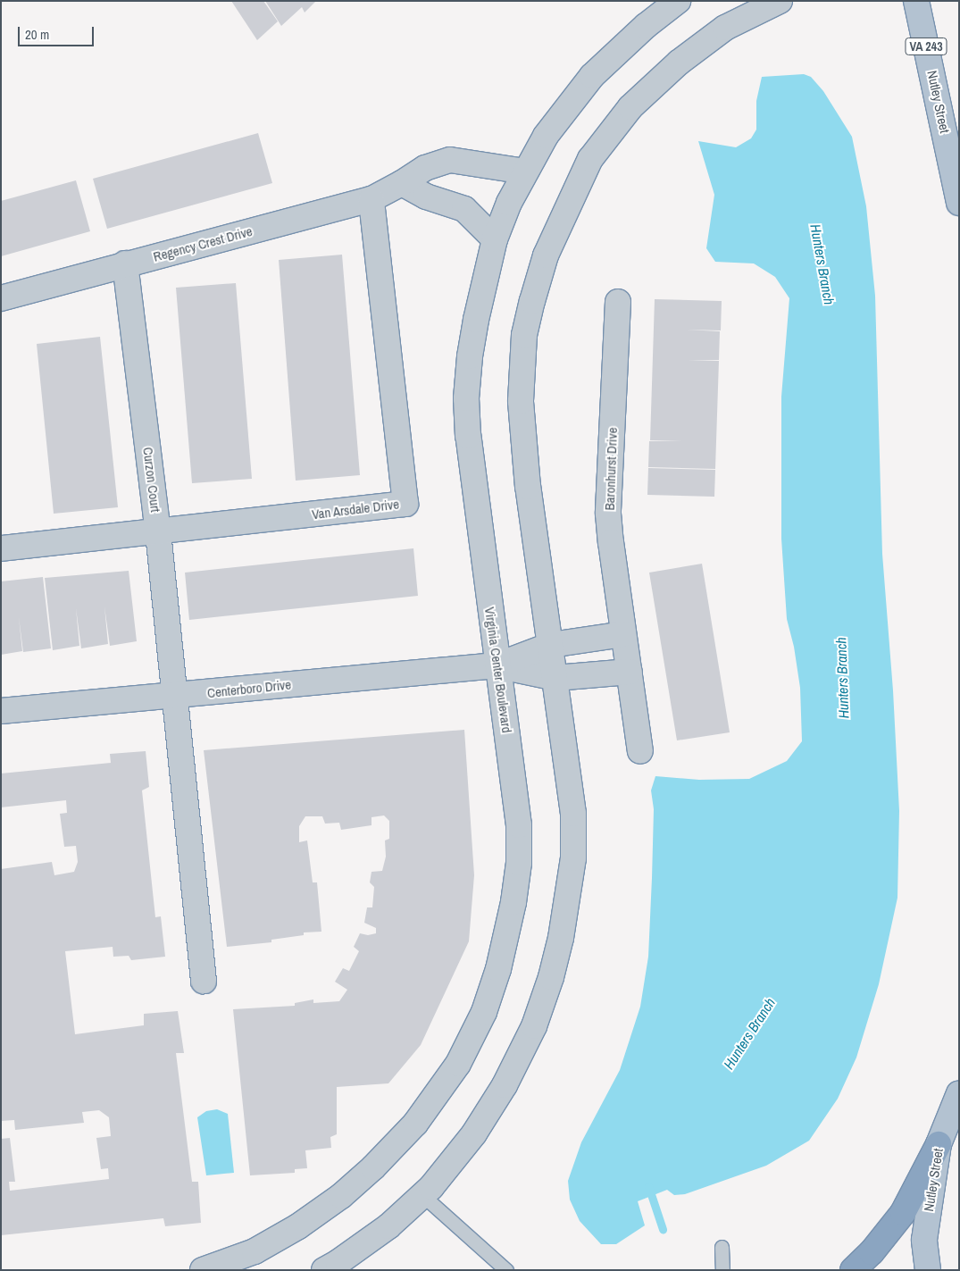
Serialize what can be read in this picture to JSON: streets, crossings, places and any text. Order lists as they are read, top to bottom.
{
  "streets": {
    "main road": ["VA 243", "Nutley Street"],
    "street": [
      "Regency Crest Drive",
      "Baronhurst Drive",
      "Curzon Court",
      "Van Arsdale Drive",
      "Virginia Center Boulevard",
      "Centerboro Drive"
    ]
  },
  "crossings": [
    ["Regency Crest Drive", "Curzon Court"],
    ["Regency Crest Drive", "Van Arsdale Drive"],
    ["Regency Crest Drive", "Virginia Center Boulevard"],
    ["Curzon Court", "Van Arsdale Drive"],
    ["Curzon Court", "Centerboro Drive"],
    ["Virginia Center Boulevard", "Centerboro Drive"]
  ],
  "water": ["Hunters Branch"],
  "scale_bar": "20 m"
}
